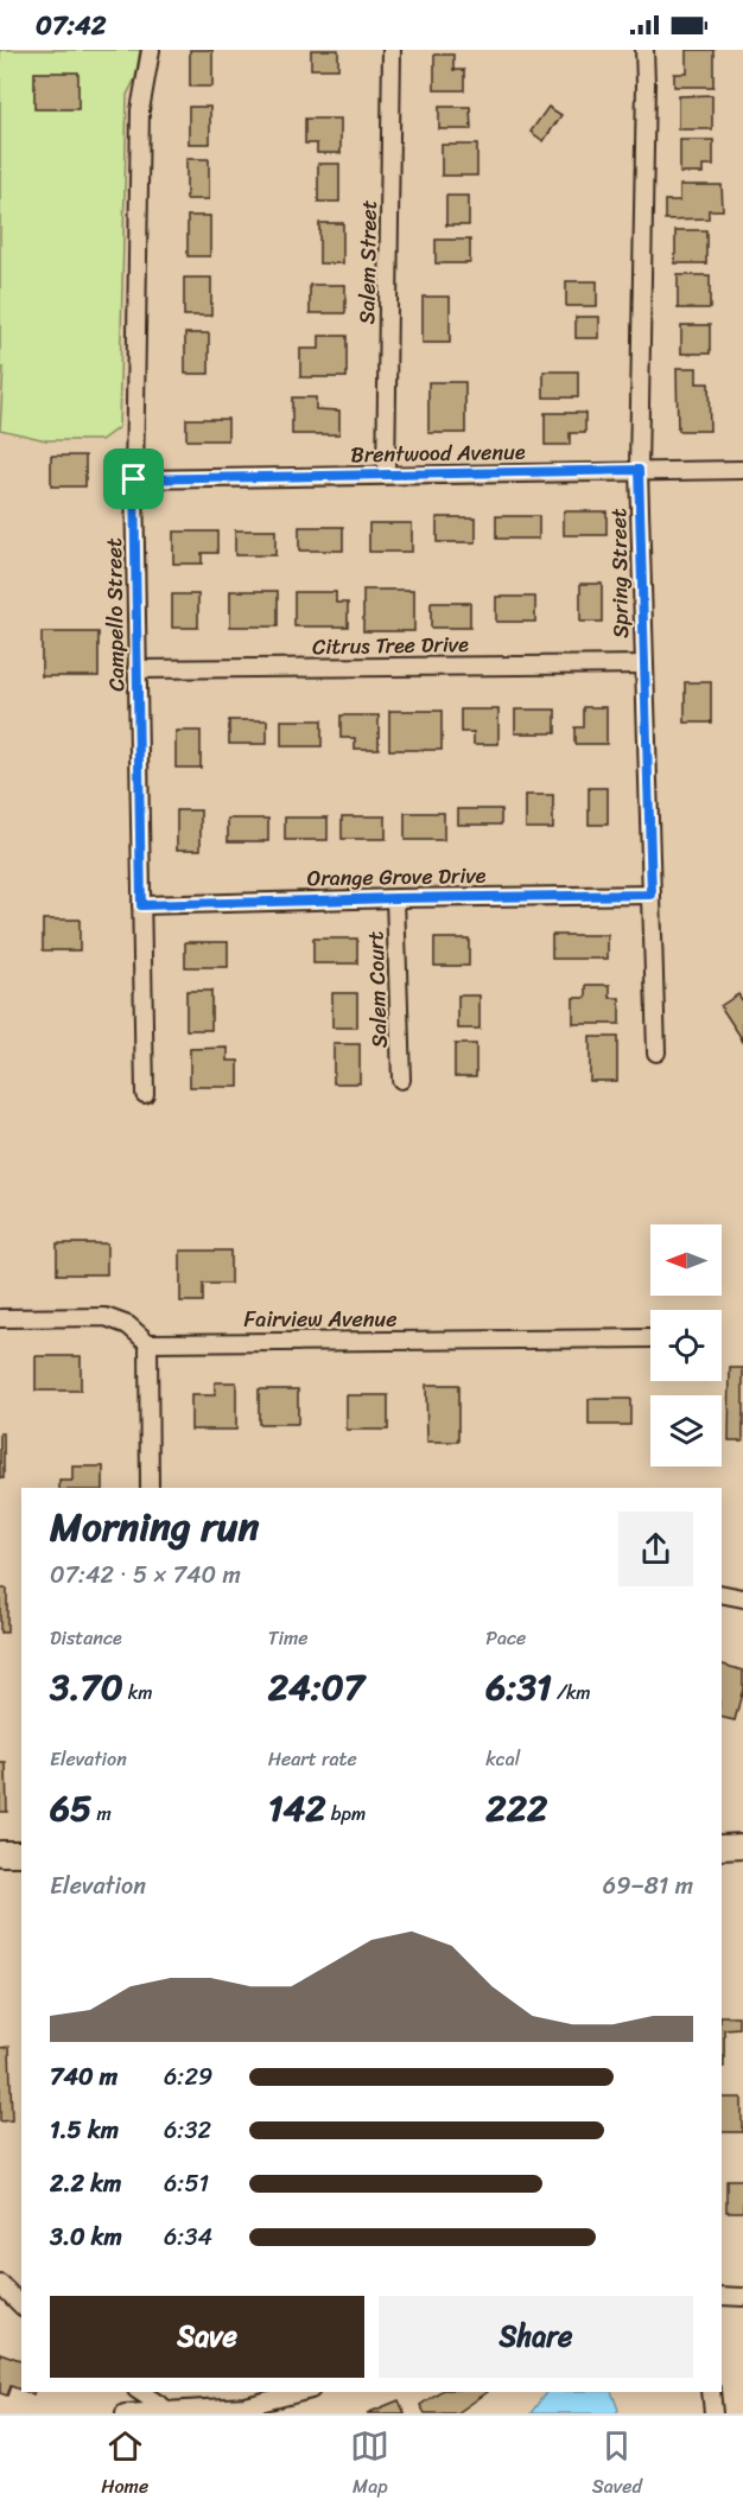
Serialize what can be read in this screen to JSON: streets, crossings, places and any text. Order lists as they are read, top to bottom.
{
  "streets": {
    "street": [
      "Salem Street",
      "Brentwood Avenue",
      "Spring Street",
      "Campello Street",
      "Citrus Tree Drive",
      "Orange Grove Drive",
      "Salem Court",
      "Fairview Avenue"
    ]
  },
  "crossings": [
    ["Salem Street", "Brentwood Avenue"],
    ["Brentwood Avenue", "Spring Street"],
    ["Brentwood Avenue", "Campello Street"],
    ["Spring Street", "Citrus Tree Drive"],
    ["Spring Street", "Orange Grove Drive"],
    ["Campello Street", "Citrus Tree Drive"],
    ["Campello Street", "Orange Grove Drive"],
    ["Orange Grove Drive", "Salem Court"]
  ],
  "north": "left",
  "page": {
    "status": "07:42",
    "heading": ["Morning run", "07:42 · 5 × 740 m"],
    "stats": [
      ["Distance", "3.70 km"],
      ["Time", "24:07"],
      ["Pace", "6:31 /km"],
      ["Elevation", "65 m"],
      ["Heart rate", "142 bpm"],
      ["kcal", "222"]
    ],
    "chart": ["Elevation", "69–81 m"],
    "list": [
      {
        "name": "740 m",
        "note": "6:29"
      },
      {
        "name": "1.5 km",
        "note": "6:32"
      },
      {
        "name": "2.2 km",
        "note": "6:51"
      },
      {
        "name": "3.0 km",
        "note": "6:34"
      }
    ],
    "buttons": ["Save", "Share"],
    "tabs": ["Home", "Map", "Saved"]
  }
}
